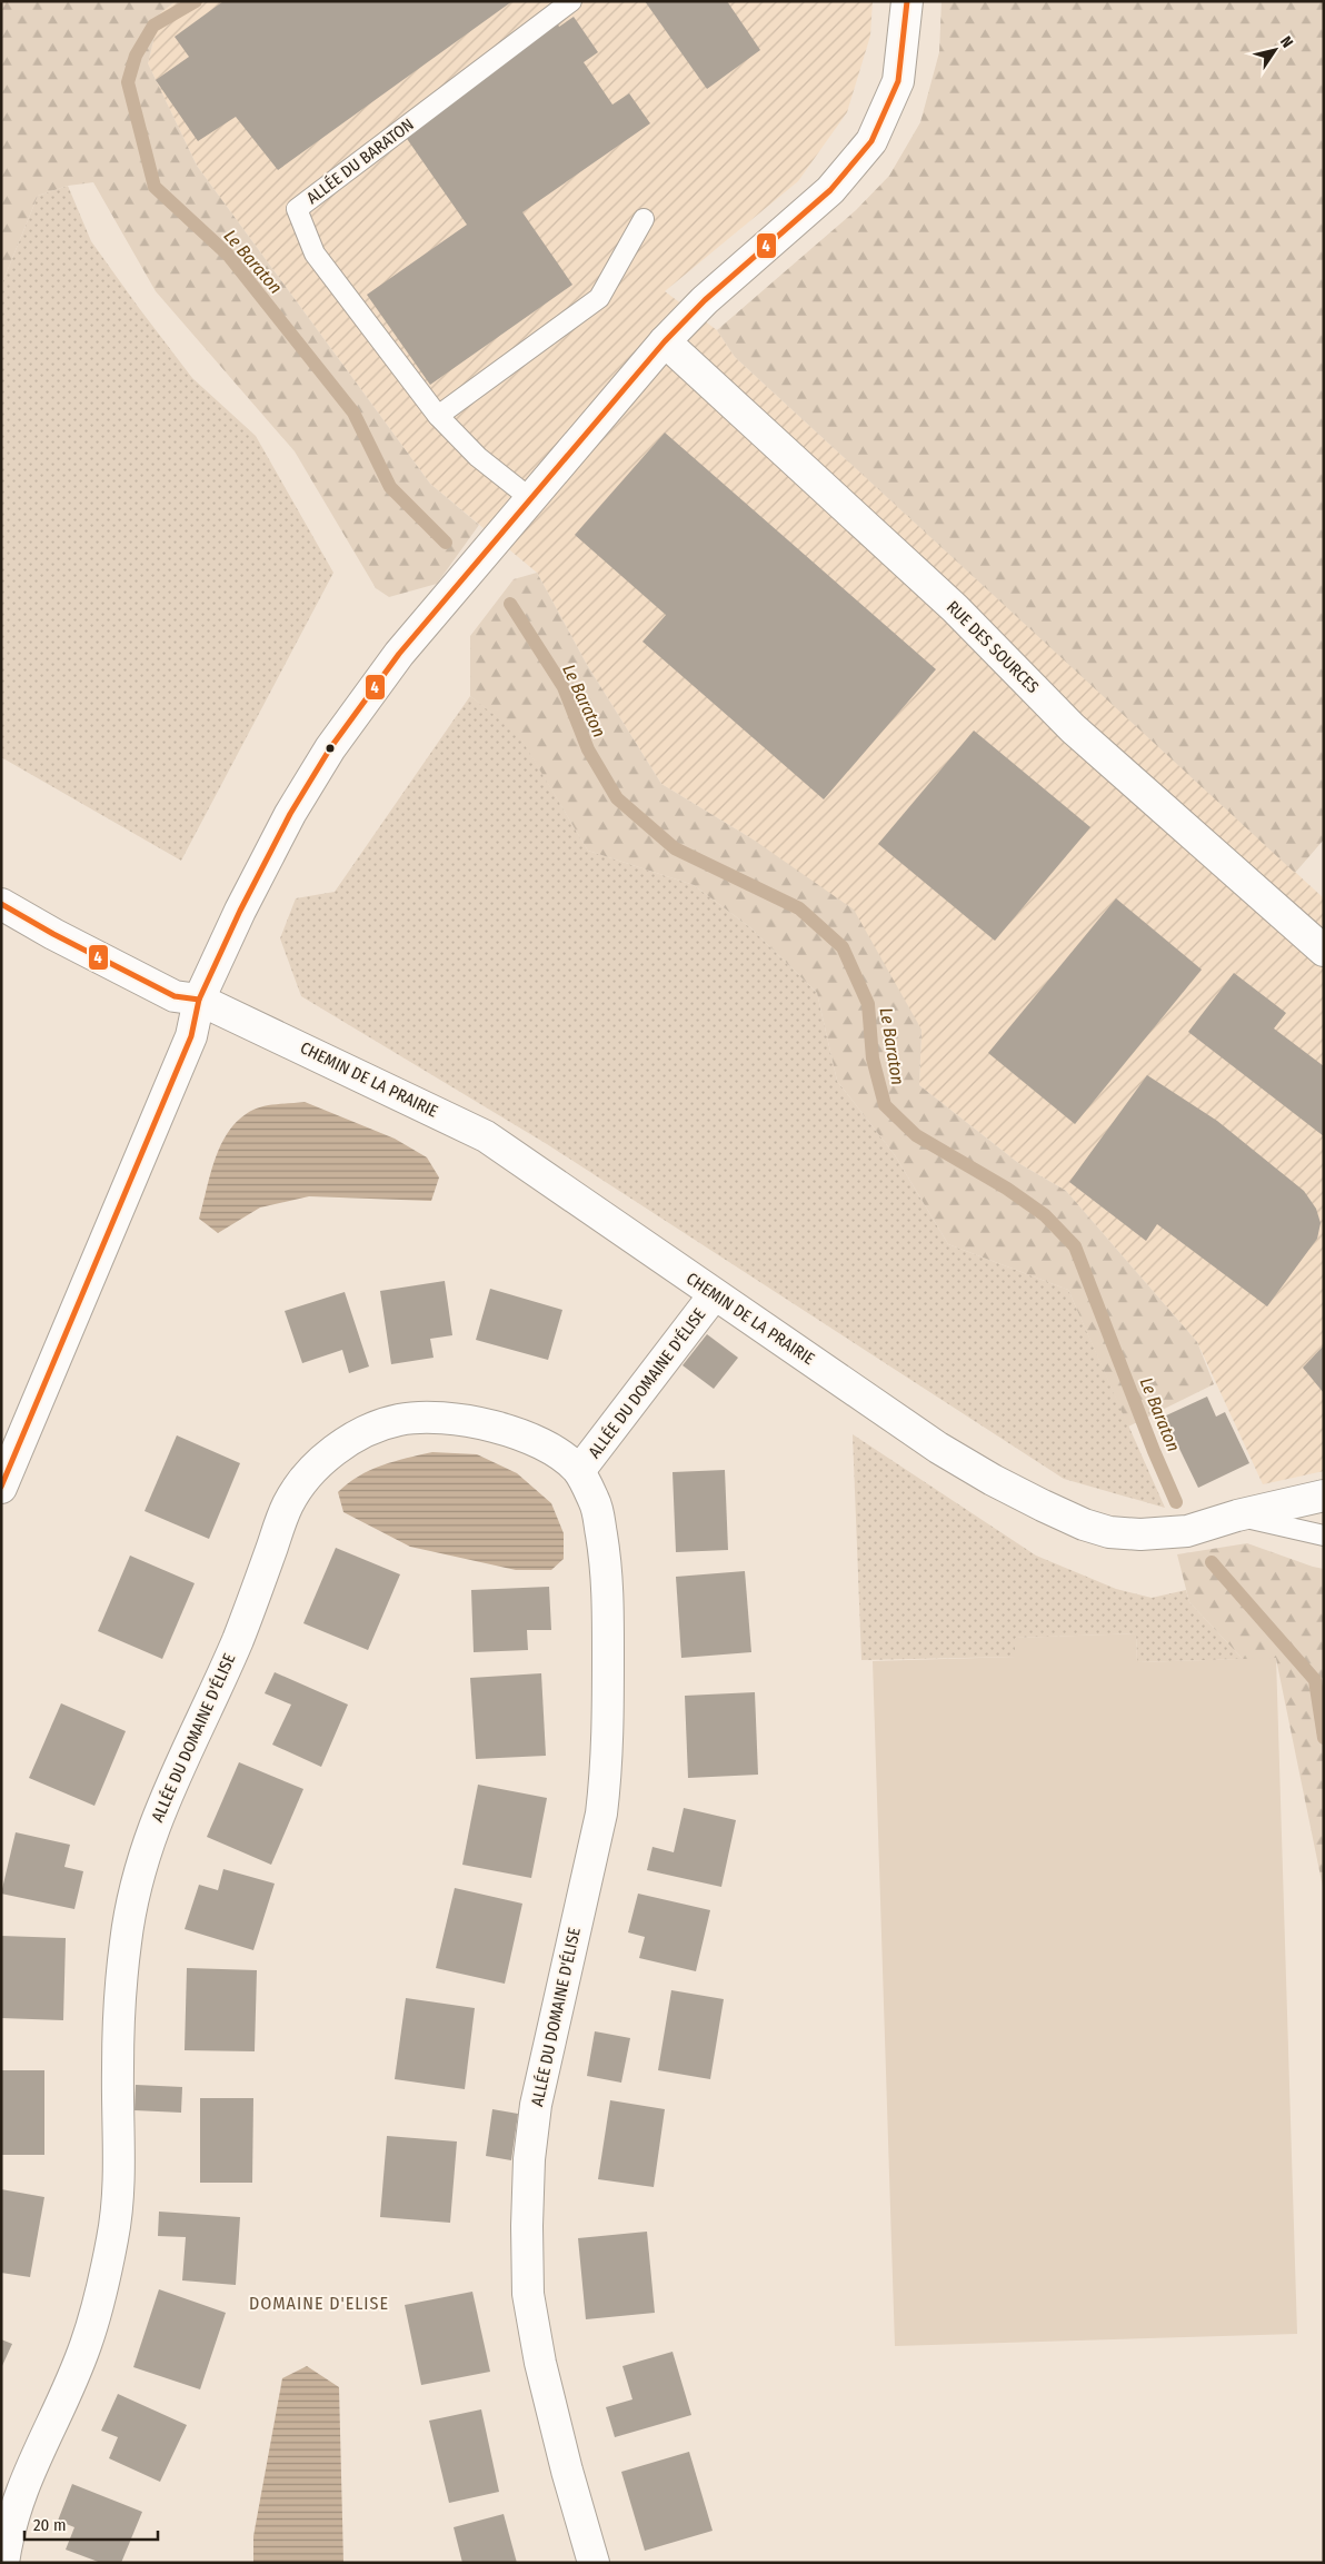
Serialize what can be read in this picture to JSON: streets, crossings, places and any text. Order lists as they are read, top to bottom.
{
  "streets": {
    "street": ["RUE DES SOURCES", "CHEMIN DE LA PRAIRIE", "ALLÉE DU DOMAINE D'ÉLISE"],
    "lane": ["ALLÉE DU BARATON"]
  },
  "crossings": [
    ["CHEMIN DE LA PRAIRIE", "ALLÉE DU DOMAINE D'ÉLISE"]
  ],
  "districts": ["DOMAINE D'ELISE"],
  "water": ["Le Baraton"],
  "lines": ["transit line 4"],
  "scale_bar": "20 m",
  "north": "top right"
}
